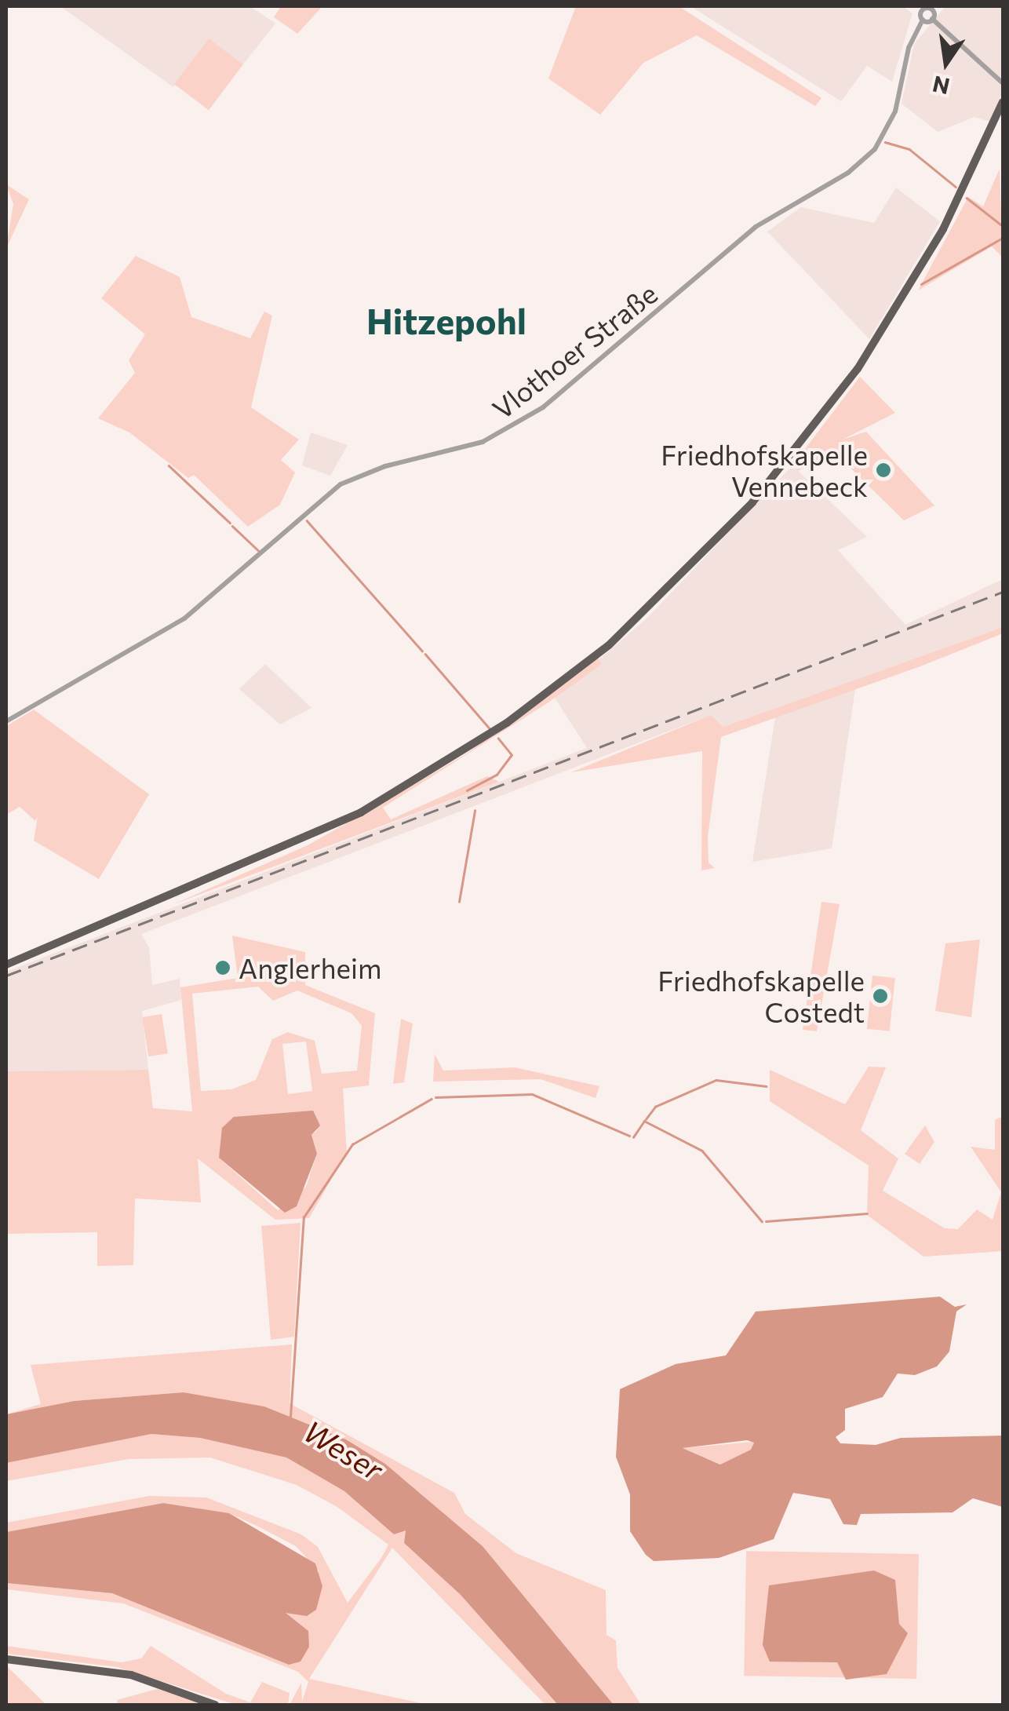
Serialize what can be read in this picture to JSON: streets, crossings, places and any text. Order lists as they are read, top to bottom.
{
  "streets": {
    "street": ["Vlothoer Straße"]
  },
  "districts": ["Hitzepohl"],
  "water": ["Weser"],
  "places": ["Friedhofskapelle Vennebeck", "Anglerheim", "Friedhofskapelle Costedt"],
  "north": "bottom"
}
